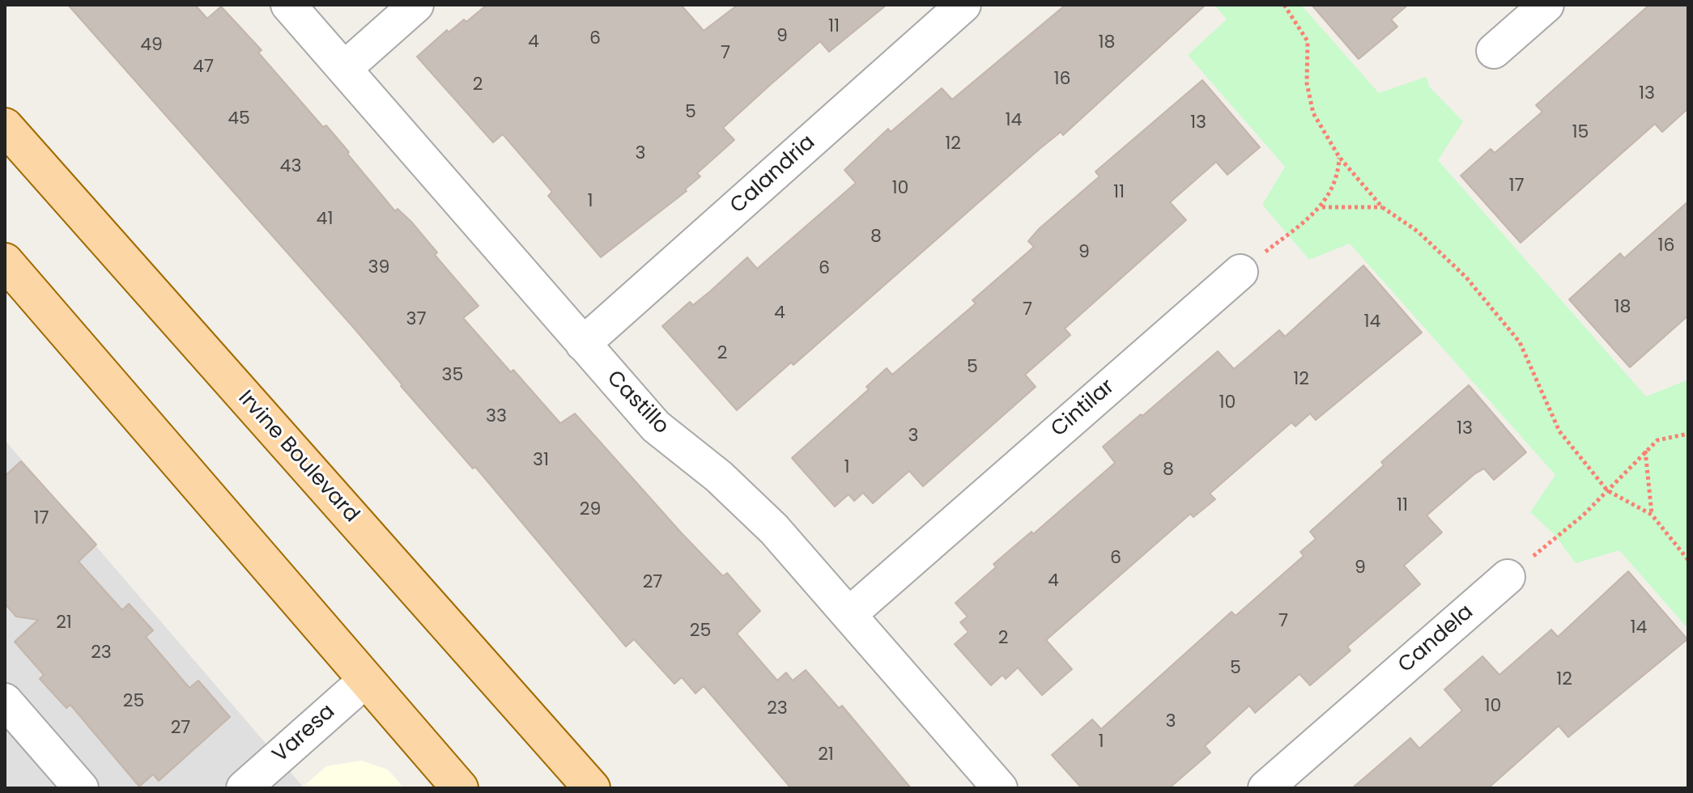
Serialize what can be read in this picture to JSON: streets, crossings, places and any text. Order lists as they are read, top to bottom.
{
  "streets": {
    "main road": ["Irvine Boulevard"],
    "street": [
      "Calandria",
      "Castillo",
      "Cintilar",
      "Candela",
      "Varesa"
    ]
  },
  "crossings": [
    ["Calandria", "Castillo"],
    ["Castillo", "Cintilar"]
  ],
  "house_numbers": [
    "11",
    "9",
    "6",
    "4",
    "18",
    "49",
    "7",
    "47",
    "16",
    "2",
    "13",
    "5",
    "45",
    "14",
    "13",
    "15",
    "12",
    "3",
    "43",
    "17",
    "10",
    "11",
    "1",
    "41",
    "8",
    "16",
    "9",
    "39",
    "6",
    "18",
    "7",
    "4",
    "37",
    "14",
    "2",
    "5",
    "35",
    "12",
    "10",
    "33",
    "13",
    "3",
    "31",
    "1",
    "8",
    "11",
    "29",
    "17",
    "6",
    "9",
    "4",
    "27",
    "7",
    "21",
    "14",
    "25",
    "2",
    "23",
    "5",
    "12",
    "25",
    "10",
    "23",
    "3",
    "27",
    "1",
    "21"
  ]
}
